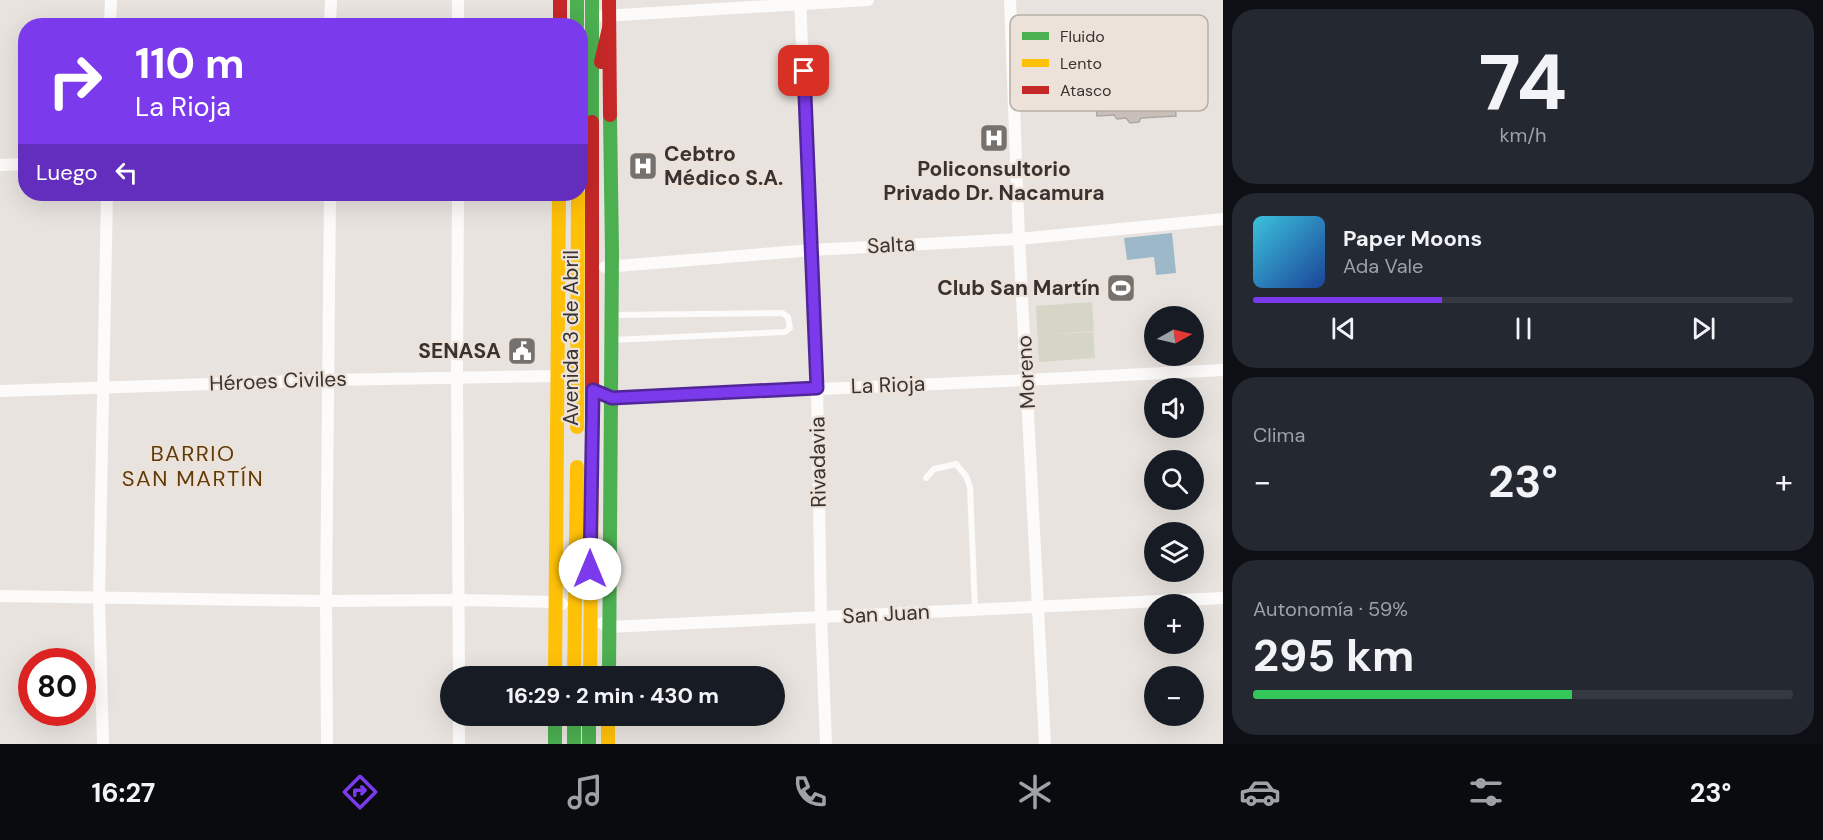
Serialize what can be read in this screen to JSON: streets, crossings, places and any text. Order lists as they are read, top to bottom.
{
  "streets": {
    "main road": ["Avenida 3 de Abril"],
    "street": [
      "Salta",
      "Moreno",
      "Héroes Civiles",
      "La Rioja",
      "Rivadavia",
      "San Juan"
    ]
  },
  "crossings": [
    ["Salta", "Avenida 3 de Abril"],
    ["Salta", "Moreno"],
    ["Salta", "Rivadavia"],
    ["Avenida 3 de Abril", "Héroes Civiles"],
    ["Avenida 3 de Abril", "La Rioja"],
    ["Avenida 3 de Abril", "San Juan"],
    ["Moreno", "La Rioja"],
    ["Moreno", "San Juan"],
    ["Héroes Civiles", "La Rioja"],
    ["La Rioja", "Rivadavia"],
    ["Rivadavia", "San Juan"]
  ],
  "districts": ["BARRIO SAN MARTÍN"],
  "places": {
    "hospital": ["Policonsultorio Privado Dr. Nacamura", "Cebtro Médico S.A."],
    "sports": ["Club San Martín"],
    "public building": ["SENASA"]
  },
  "legend": ["Fluido", "Lento", "Atasco"],
  "north": "right",
  "page": {
    "tile": [
      ["74", "km/h"],
      "Clima",
      ["Autonomía · 59%", "295 km"]
    ],
    "turn": ["110 m", "La Rioja"],
    "then": "Luego",
    "song": ["Paper Moons", "Ada Vale"],
    "map_buttons": ["+", "−"],
    "heat": ["−", "23°", "+"],
    "limit": "80",
    "trip": "16:29 · 2 min · 430 m",
    "tabs": ["16:27", "23°"]
  }
}
